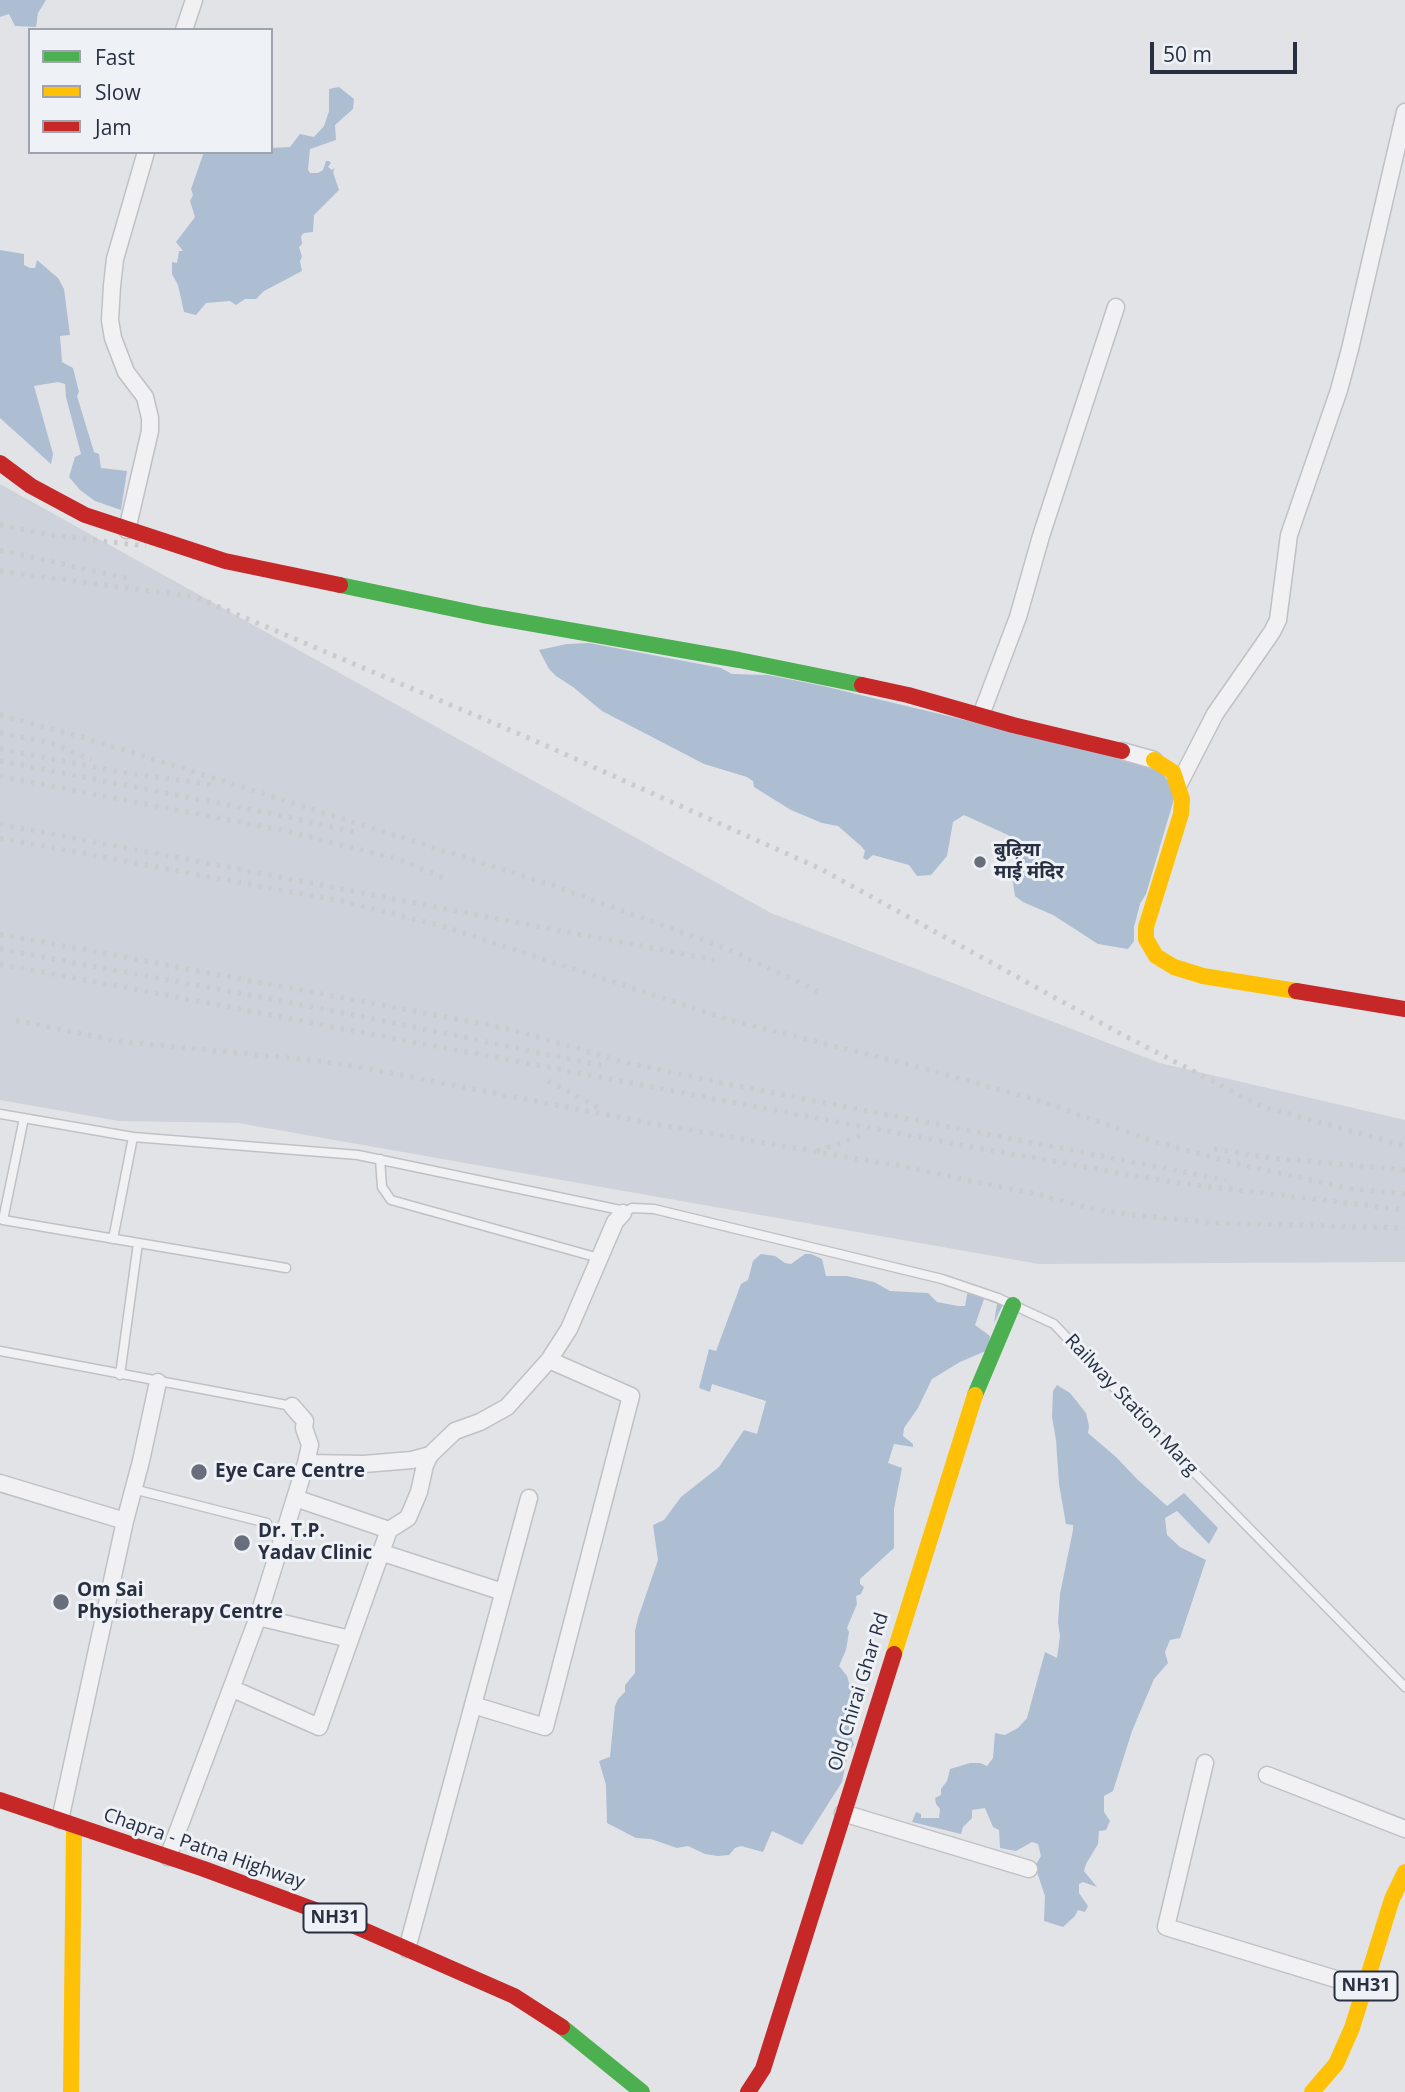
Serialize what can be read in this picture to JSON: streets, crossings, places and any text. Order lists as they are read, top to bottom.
{
  "streets": {
    "main road": ["Old Chirai Ghar Rd", "Chapra - Patna Highway", "NH31"],
    "lane": ["Railway Station Marg"]
  },
  "crossings": [
    ["Railway Station Marg", "Old Chirai Ghar Rd"]
  ],
  "places": [
    "बुढ़िया माई मंदिर",
    "Eye Care Centre",
    "Dr. T.P. Yadav Clinic",
    "Om Sai Physiotherapy Centre"
  ],
  "legend": ["Fast", "Slow", "Jam"],
  "scale_bar": "50 m"
}
